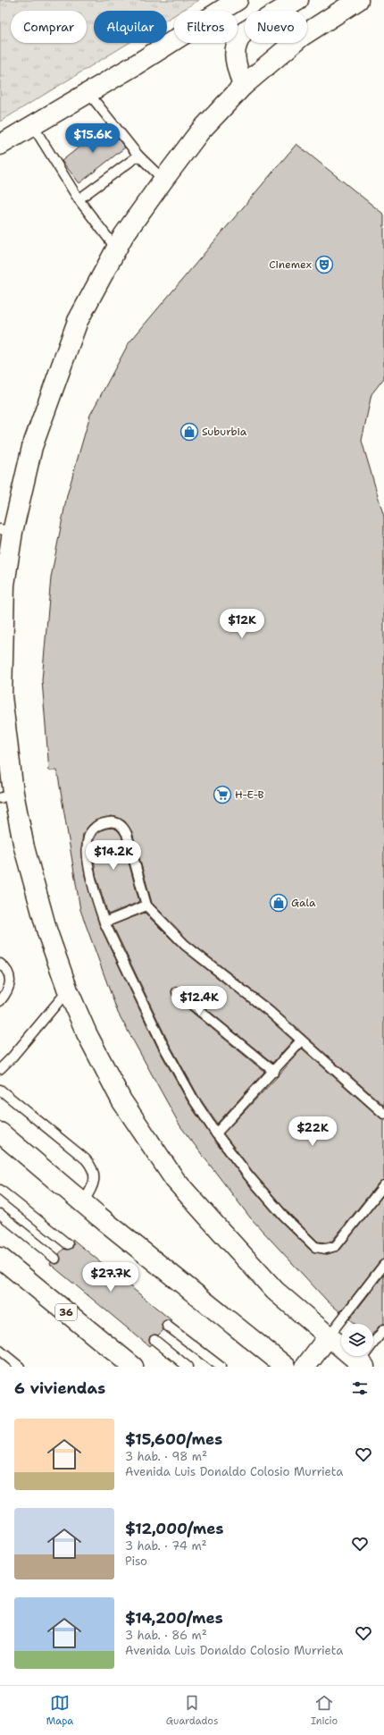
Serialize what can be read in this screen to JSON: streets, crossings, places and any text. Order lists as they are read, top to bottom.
{
  "streets": {
    "main road": ["36"]
  },
  "places": {
    "theatre": ["Cinemex"],
    "shop": ["Suburbia", "Gala"],
    "supermarket": ["H-E-B"]
  },
  "page": {
    "chip": [
      "Comprar",
      "Alquilar",
      "Filtros",
      "Nuevo"
    ],
    "price": [
      "$15.6K",
      "$12K",
      "$14.2K",
      "$12.4K",
      "$22K",
      "$27.7K"
    ],
    "heading": "6 viviendas",
    "list": [
      {
        "name": "$15,600/mes",
        "note": "3 hab. · 98 m² · Avenida Luis Donaldo Colosio Murrieta"
      },
      {
        "name": "$12,000/mes",
        "note": "3 hab. · 74 m² · Piso"
      },
      {
        "name": "$14,200/mes",
        "note": "3 hab. · 86 m² · Avenida Luis Donaldo Colosio Murrieta"
      }
    ],
    "tabs": ["Mapa", "Guardados", "Inicio"]
  }
}
